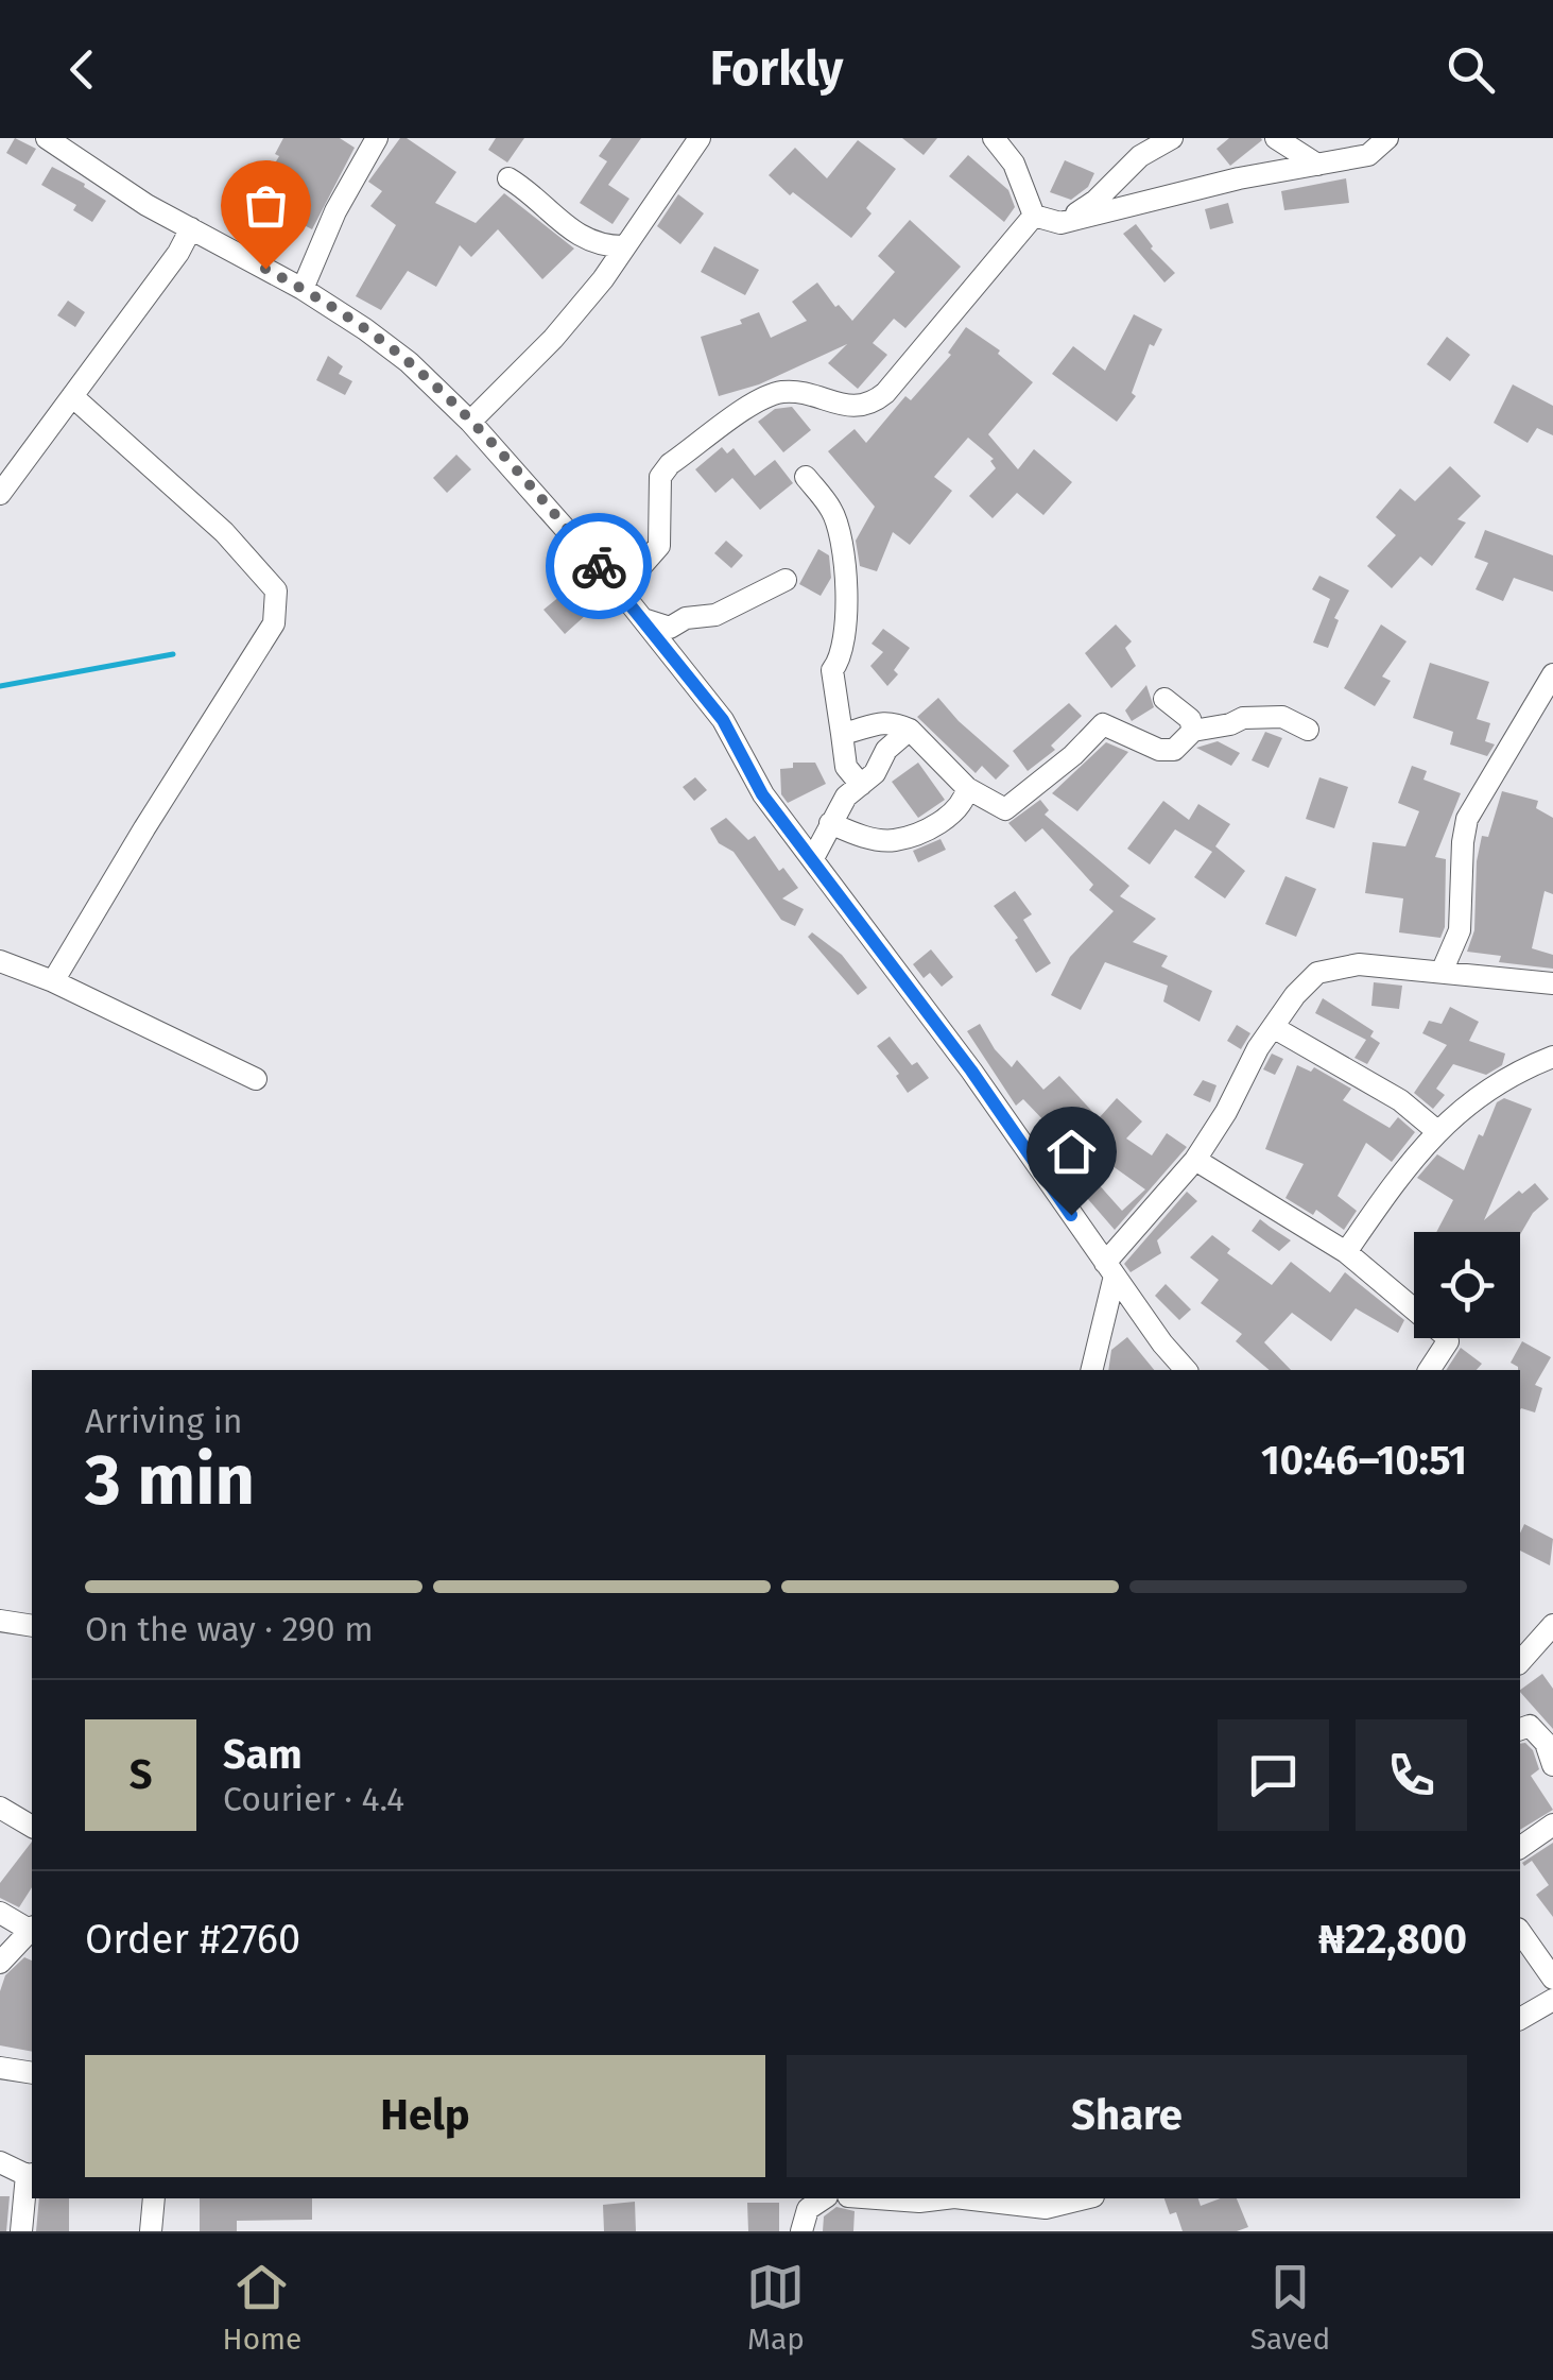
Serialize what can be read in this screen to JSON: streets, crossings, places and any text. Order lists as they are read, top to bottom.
{
  "page": {
    "header": "Forkly",
    "heading": ["3 min", "Arriving in", "10:46–10:51"],
    "panel": [
      "Sam",
      "Courier · 4.4",
      "Order #2760",
      "₦22,800"
    ],
    "bar": "On the way · 290 m",
    "round": "S",
    "buttons": ["Help", "Share"],
    "tabs": ["Home", "Map", "Saved"]
  }
}
